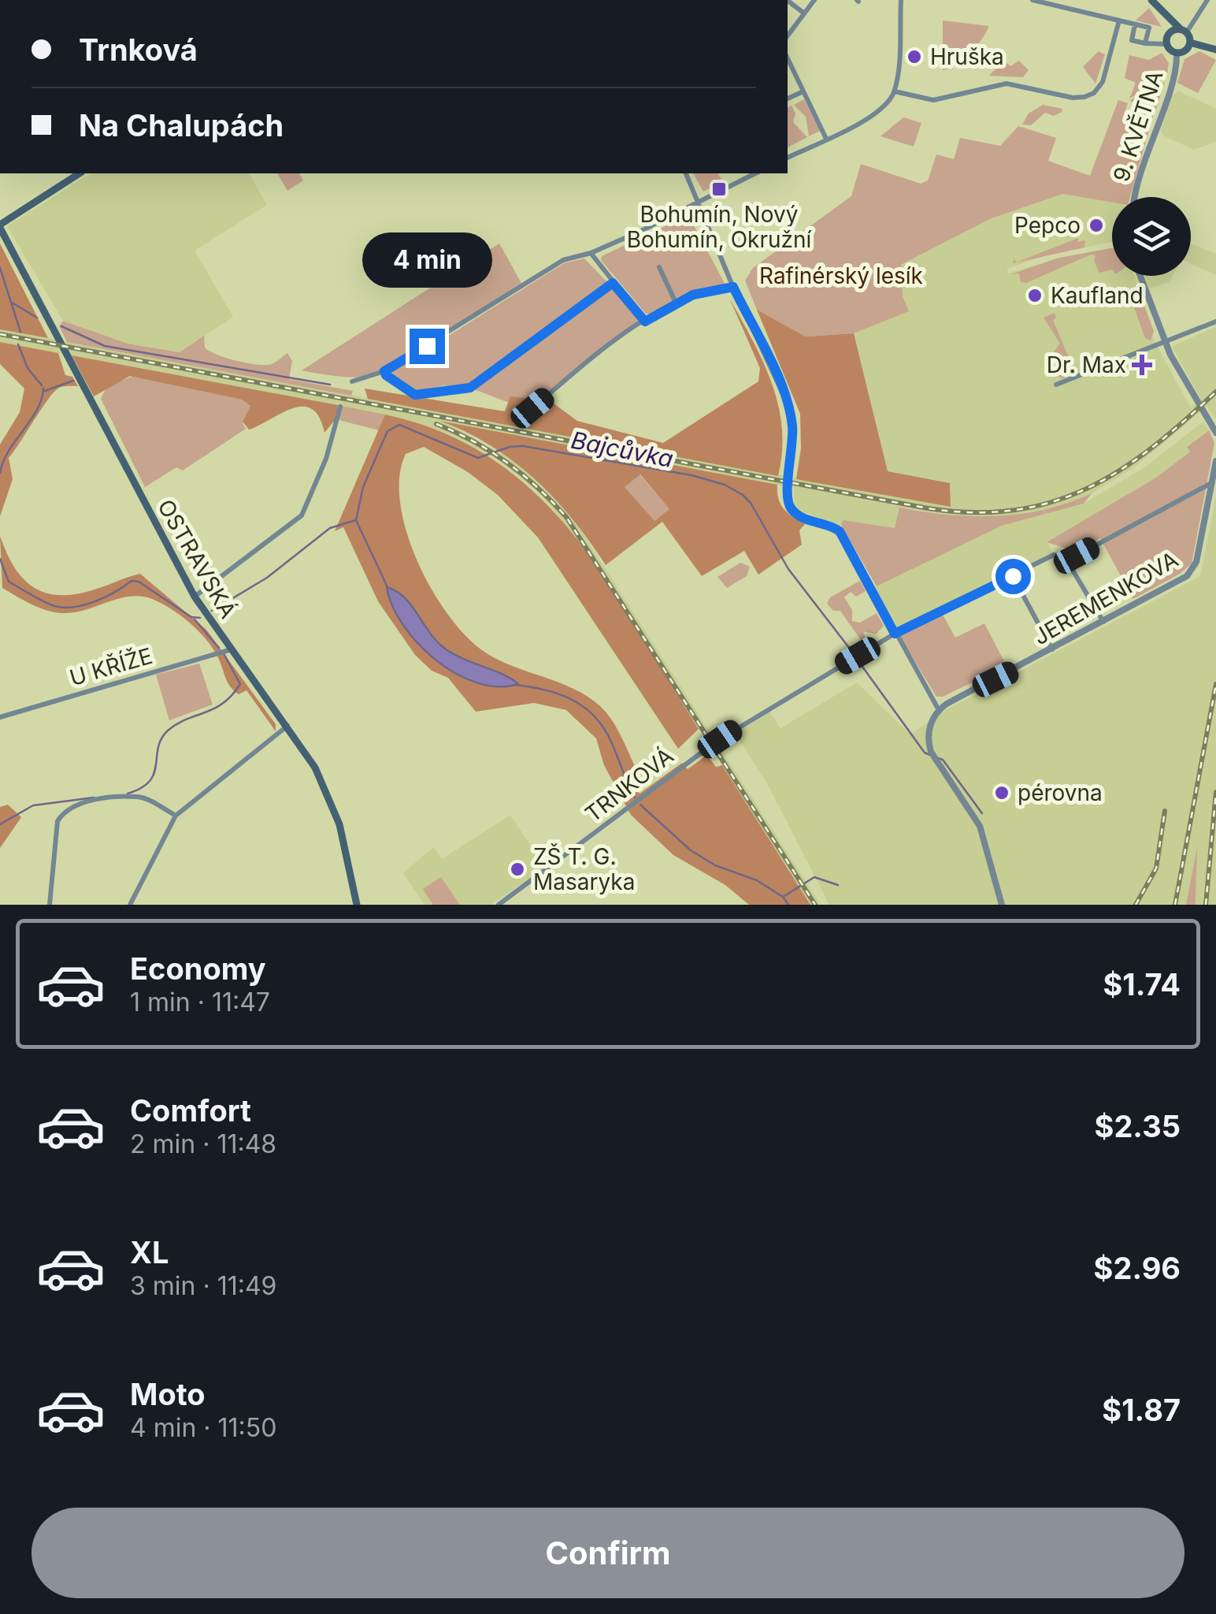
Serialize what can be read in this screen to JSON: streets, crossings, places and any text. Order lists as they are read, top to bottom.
{
  "streets": {
    "main road": ["OSTRAVSKÁ"],
    "street": [
      "9. KVĚTNA",
      "JEREMENKOVA",
      "U KŘÍŽE",
      "TRNKOVÁ"
    ]
  },
  "crossings": [
    ["OSTRAVSKÁ", "U KŘÍŽE"]
  ],
  "water": ["Bajcůvka"],
  "parks": ["Rafinérský lesík"],
  "places": {
    "other": [
      "Hruška",
      "Pepco",
      "Kaufland",
      "pérovna",
      "ZŠ T. G. Masaryka"
    ],
    "transit": ["Bohumín, Nový Bohumín, Okružní"],
    "health": ["Dr. Max"]
  },
  "page": {
    "banner": ["Trnková", "Na Chalupách"],
    "bubble": "4 min",
    "list": [
      {
        "name": "Economy",
        "note": "1 min · 11:47",
        "value": "$1.74"
      },
      {
        "name": "Comfort",
        "note": "2 min · 11:48",
        "value": "$2.35"
      },
      {
        "name": "XL",
        "note": "3 min · 11:49",
        "value": "$2.96"
      },
      {
        "name": "Moto",
        "note": "4 min · 11:50",
        "value": "$1.87"
      }
    ],
    "buttons": "Confirm"
  }
}
